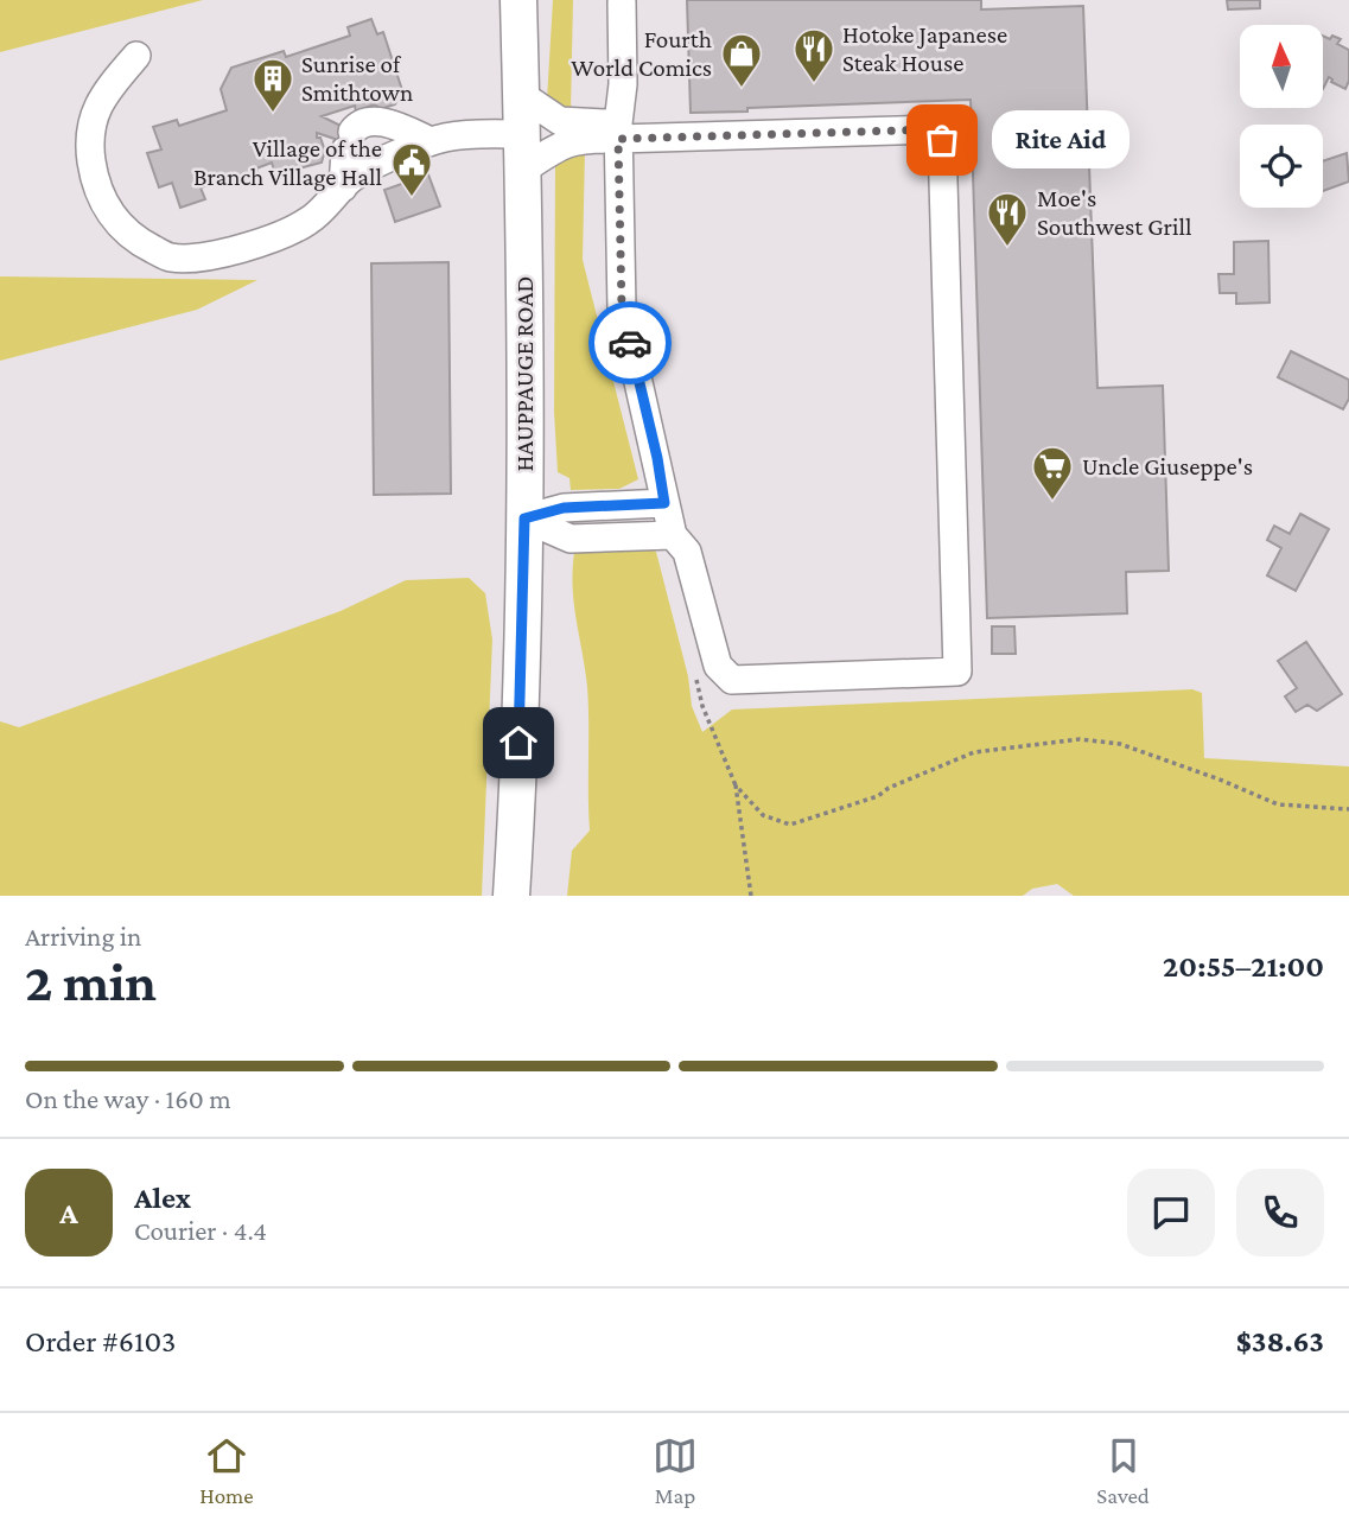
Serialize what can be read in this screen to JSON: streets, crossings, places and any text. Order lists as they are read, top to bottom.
{
  "streets": {
    "main road": ["HAUPPAUGE ROAD"]
  },
  "places": {
    "restaurant": ["Hotoke Japanese Steak House", "Moe's Southwest Grill"],
    "shop": ["Fourth World Comics"],
    "building": ["Sunrise of Smithtown"],
    "other": ["Rite Aid"],
    "public building": ["Village of the Branch Village Hall"],
    "supermarket": ["Uncle Giuseppe's"]
  },
  "north": "top",
  "page": {
    "bubble": "Rite Aid",
    "heading": ["2 min", "Arriving in", "20:55–21:00"],
    "panel": [
      "Alex",
      "Courier · 4.4",
      "Order #6103",
      "$38.63"
    ],
    "bar": "On the way · 160 m",
    "round": "A",
    "tabs": ["Home", "Map", "Saved"]
  }
}
